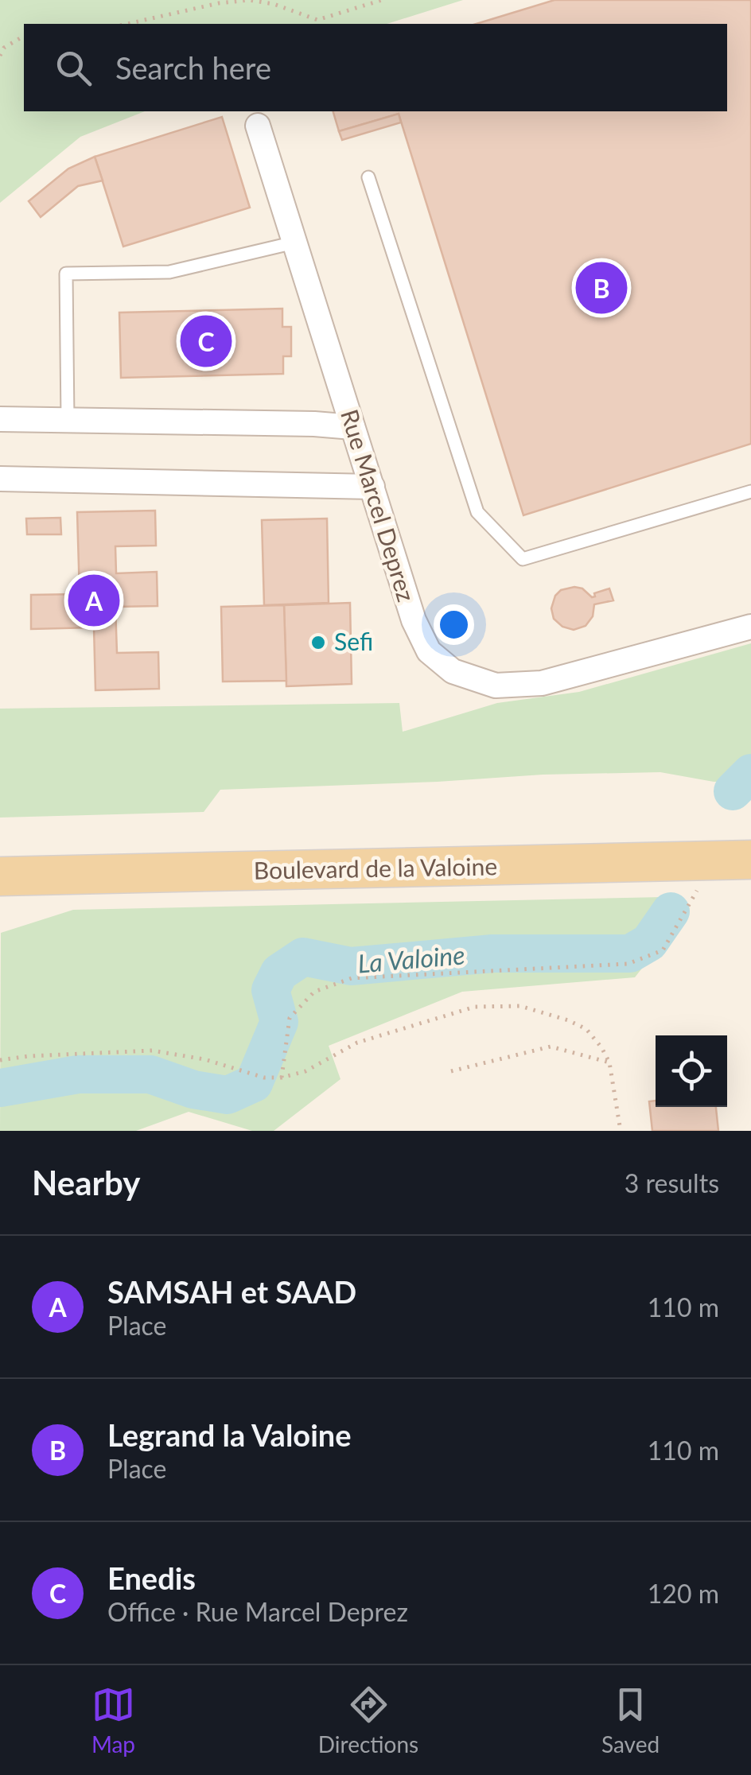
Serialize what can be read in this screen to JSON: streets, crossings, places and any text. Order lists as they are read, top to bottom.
{
  "streets": {
    "main road": ["Boulevard de la Valoine"],
    "street": ["Rue Marcel Deprez"]
  },
  "water": ["La Valoine"],
  "places": ["Sefi"],
  "page": {
    "search": "Search here",
    "pins": ["B", "C", "A"],
    "heading": ["Nearby", "3 results"],
    "list": [
      {
        "mark": "A",
        "name": "SAMSAH et SAAD",
        "note": "Place",
        "value": "110 m"
      },
      {
        "mark": "B",
        "name": "Legrand la Valoine",
        "note": "Place",
        "value": "110 m"
      },
      {
        "mark": "C",
        "name": "Enedis",
        "note": "Office · Rue Marcel Deprez",
        "value": "120 m"
      }
    ],
    "nav": ["Map", "Directions", "Saved"]
  }
}
